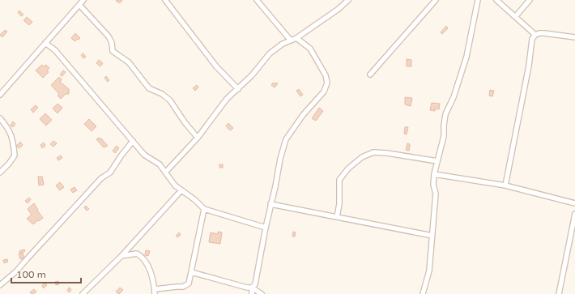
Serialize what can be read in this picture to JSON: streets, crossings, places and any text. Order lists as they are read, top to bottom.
{
  "scale_bar": "100 m"
}
